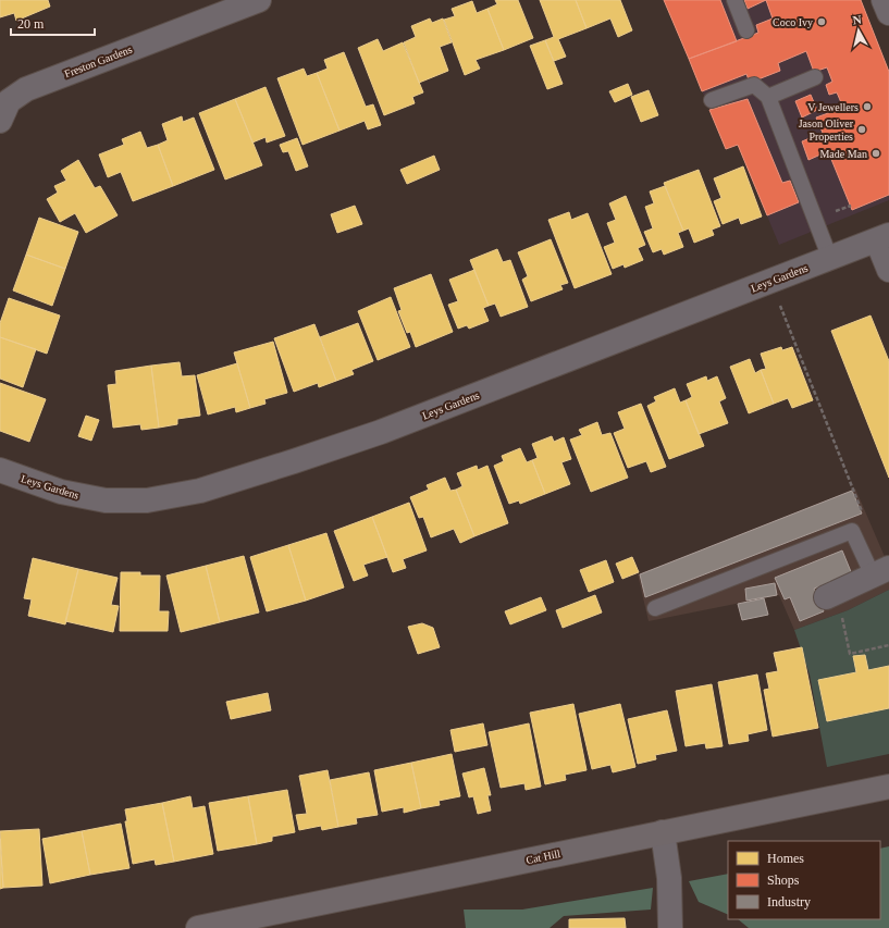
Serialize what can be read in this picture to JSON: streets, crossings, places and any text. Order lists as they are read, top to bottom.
{
  "streets": {
    "main road": ["Cat Hill"],
    "street": ["Freston Gardens", "Leys Gardens"]
  },
  "places": [
    "Coco Ivy",
    "V Jewellers",
    "Jason Oliver Properties",
    "Made Man"
  ],
  "legend": ["Homes", "Shops", "Industry"],
  "scale_bar": "20 m",
  "north": "top"
}
